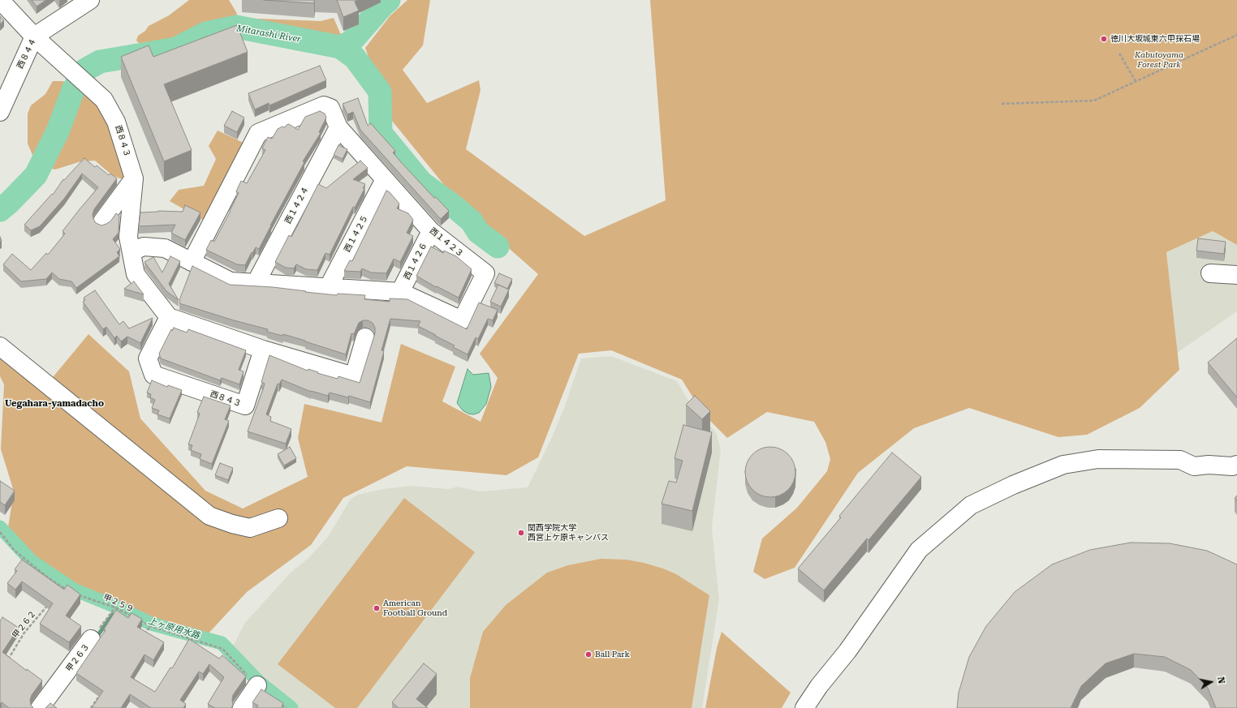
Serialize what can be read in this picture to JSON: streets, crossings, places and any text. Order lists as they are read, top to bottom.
{
  "streets": {
    "street": [
      "西８４４",
      "西８４３",
      "西１４２４",
      "西１４２５",
      "西１４２３",
      "西１４２６",
      "甲２６３"
    ],
    "path": ["甲２５９", "甲２６２"]
  },
  "crossings": [
    ["西８４４", "西８４３"],
    ["西８４３", "西１４２３"],
    ["西１４２４", "西１４２３"],
    ["西１４２５", "西１４２３"],
    ["西１４２３", "西１４２６"],
    ["甲２５９", "甲２６３"]
  ],
  "districts": ["Uegahara-yamadacho"],
  "water": ["Mitarashi River", "上ヶ原用水路"],
  "parks": ["Kabutoyama Forest Park"],
  "places": [
    "徳川大坂城東六甲採石場",
    "関西学院大学 西宮上ケ原キャンパス",
    "American Football Ground",
    "Ball Park"
  ],
  "north": "right"
}
